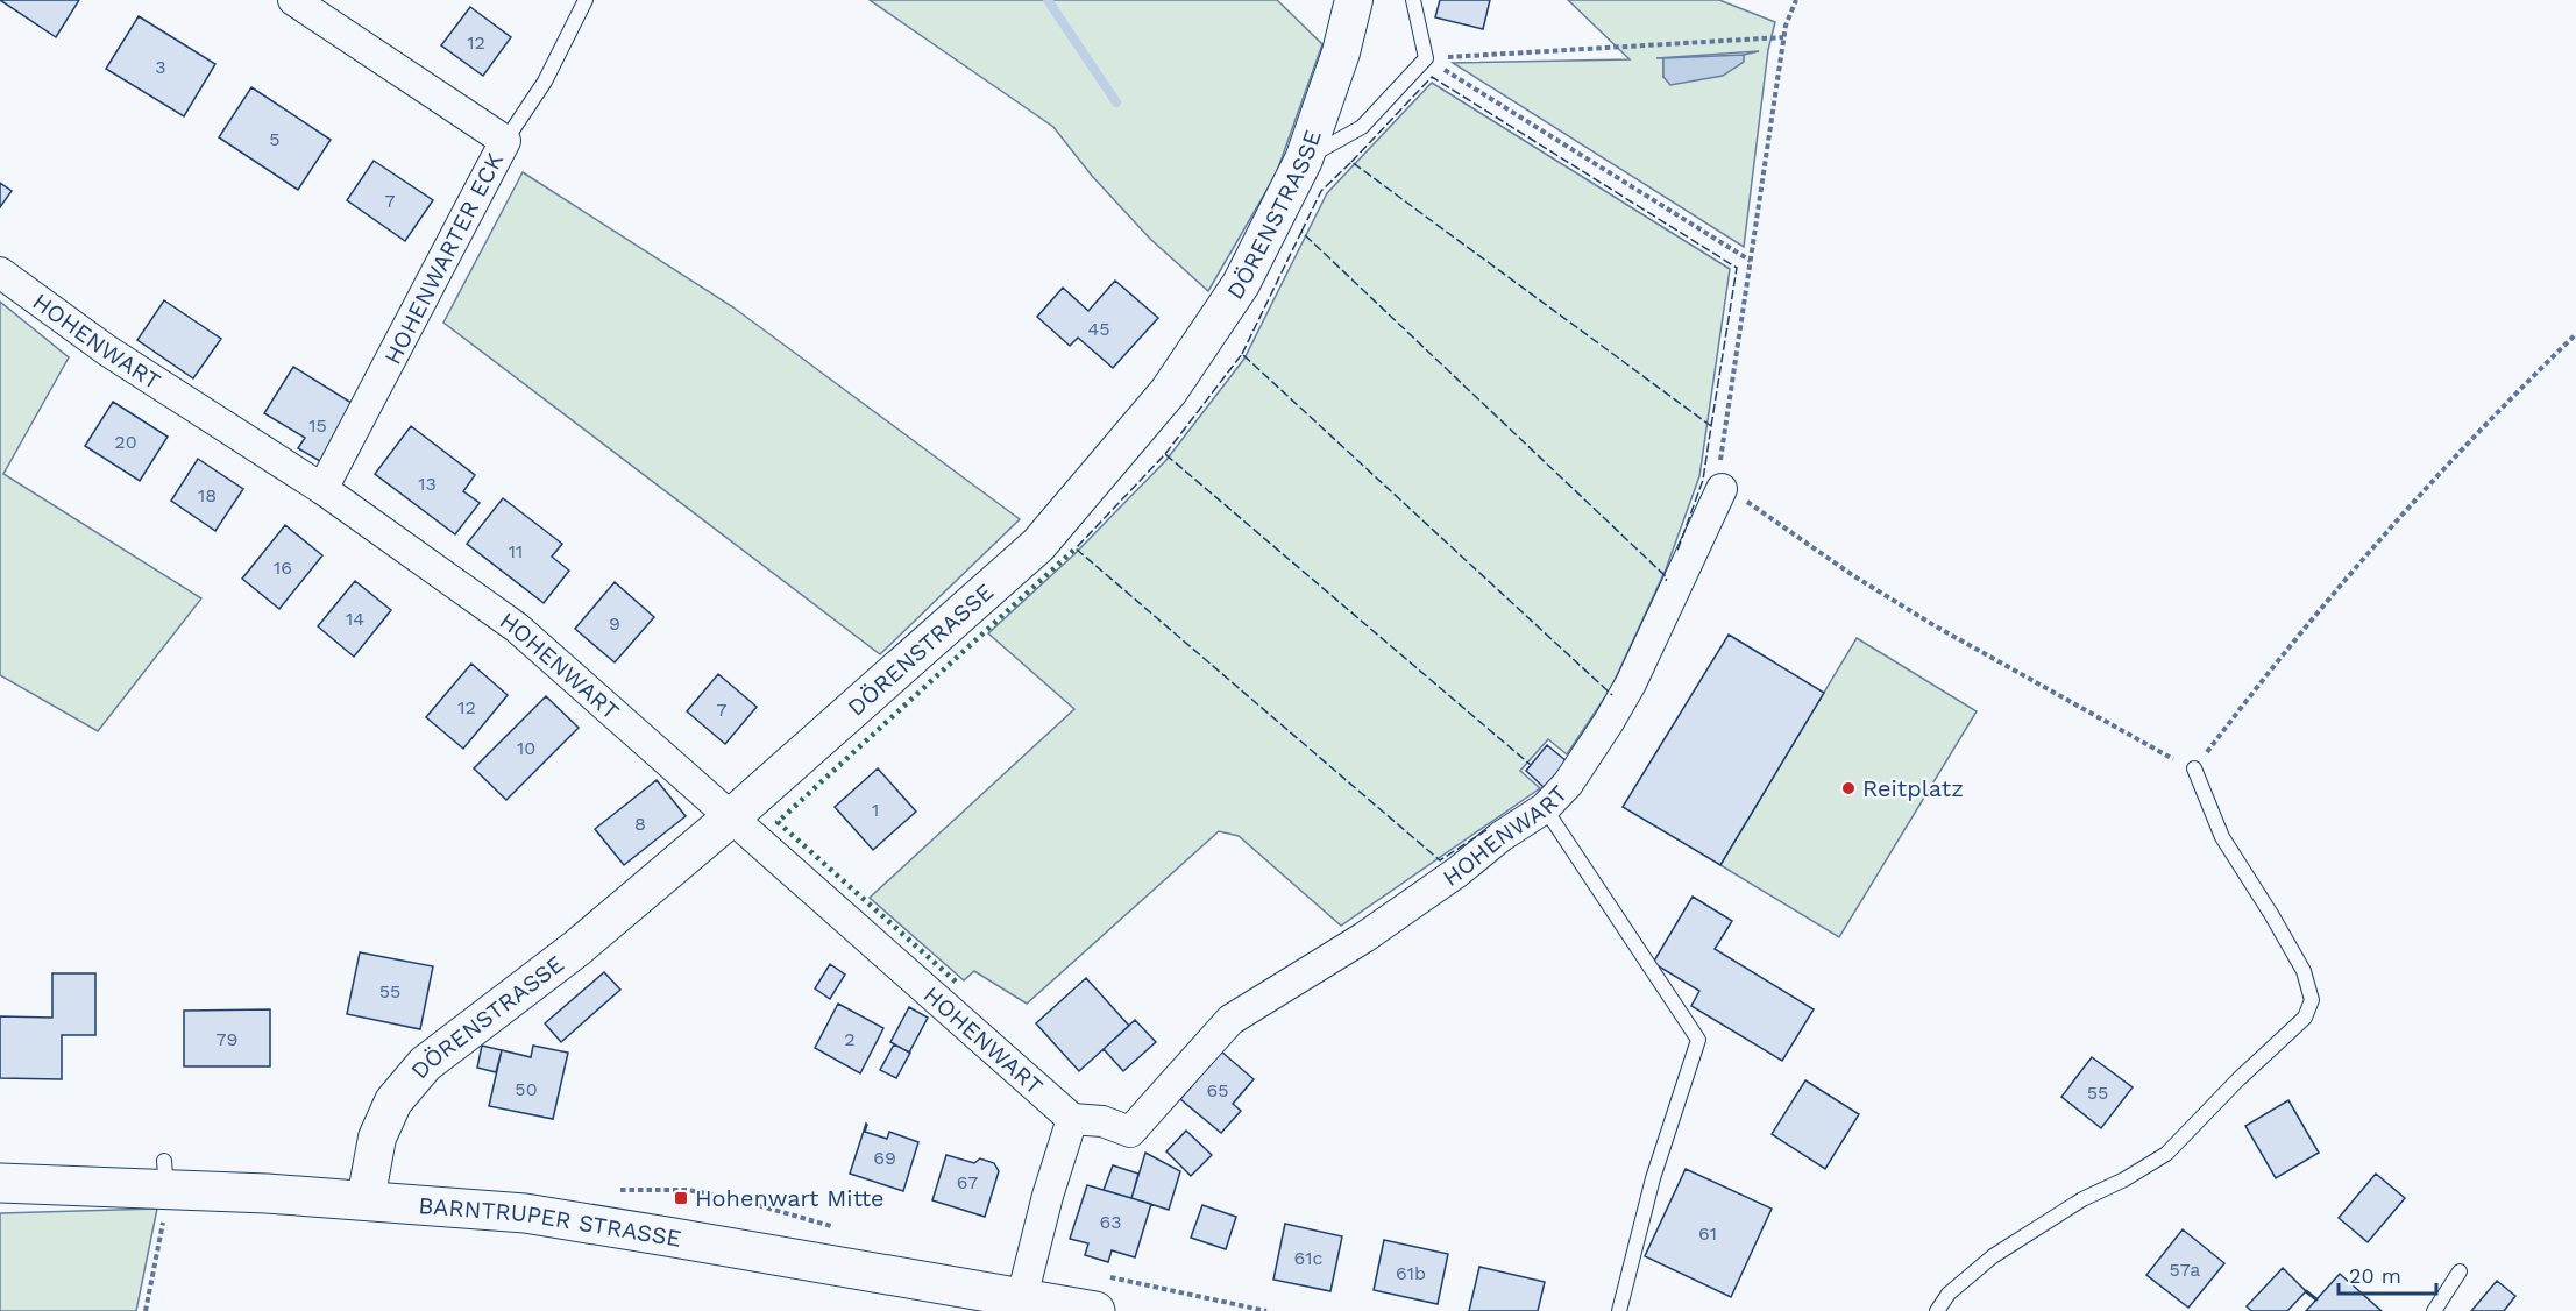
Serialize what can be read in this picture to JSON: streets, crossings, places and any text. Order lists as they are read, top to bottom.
{
  "streets": {
    "main road": ["BARNTRUPER STRASSE"],
    "street": ["DÖRENSTRASSE", "HOHENWARTER ECK", "HOHENWART"]
  },
  "crossings": [
    ["DÖRENSTRASSE", "HOHENWART"],
    ["DÖRENSTRASSE", "BARNTRUPER STRASSE"],
    ["HOHENWARTER ECK", "HOHENWART"]
  ],
  "places": {
    "other": ["Reitplatz"],
    "transit": ["Hohenwart Mitte"]
  },
  "house_numbers": [
    "12",
    "3",
    "5",
    "7",
    "45",
    "15",
    "20",
    "13",
    "18",
    "11",
    "16",
    "14",
    "9",
    "12",
    "7",
    "10",
    "1",
    "8",
    "55",
    "79",
    "2",
    "50",
    "65",
    "55",
    "69",
    "67",
    "63",
    "61",
    "61c",
    "57a",
    "61b"
  ],
  "scale_bar": "20 m"
}
